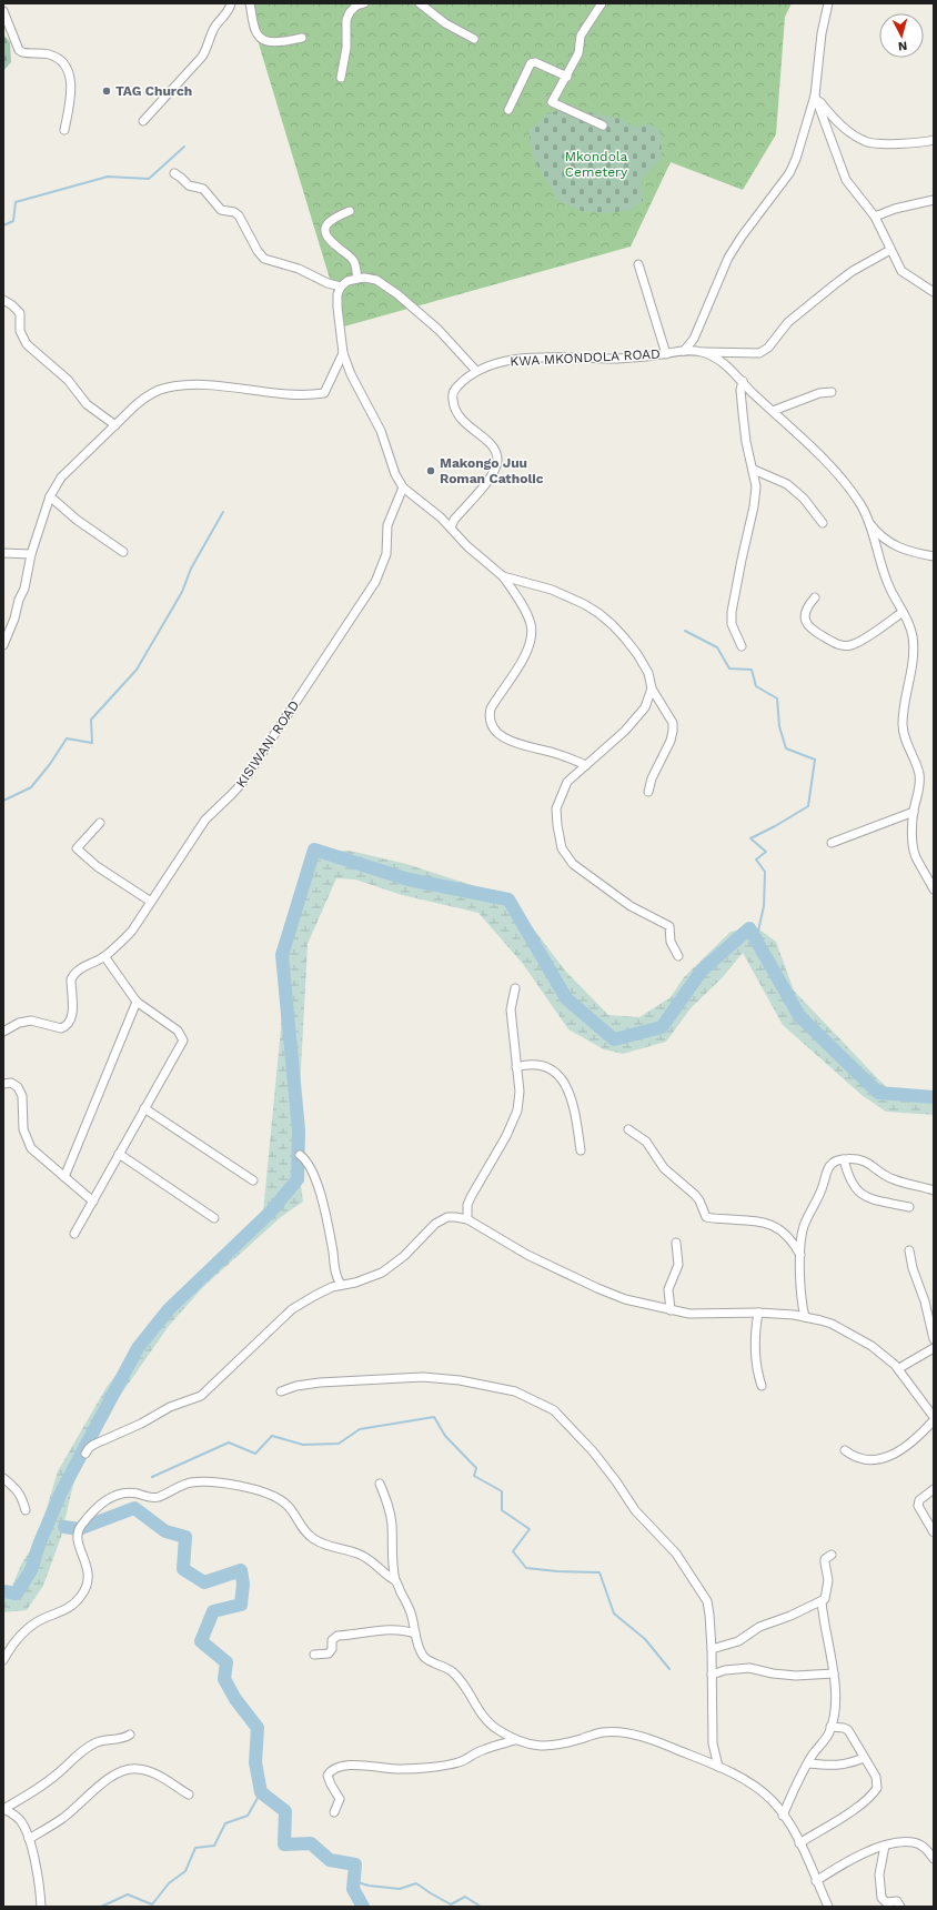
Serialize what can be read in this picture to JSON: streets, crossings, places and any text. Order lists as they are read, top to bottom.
{
  "streets": {
    "street": ["KWA MKONDOLA ROAD", "KISIWANI ROAD"]
  },
  "parks": ["Mkondola Cemetery"],
  "places": ["TAG Church", "Makongo Juu Roman Catholic"],
  "north": "bottom"
}
